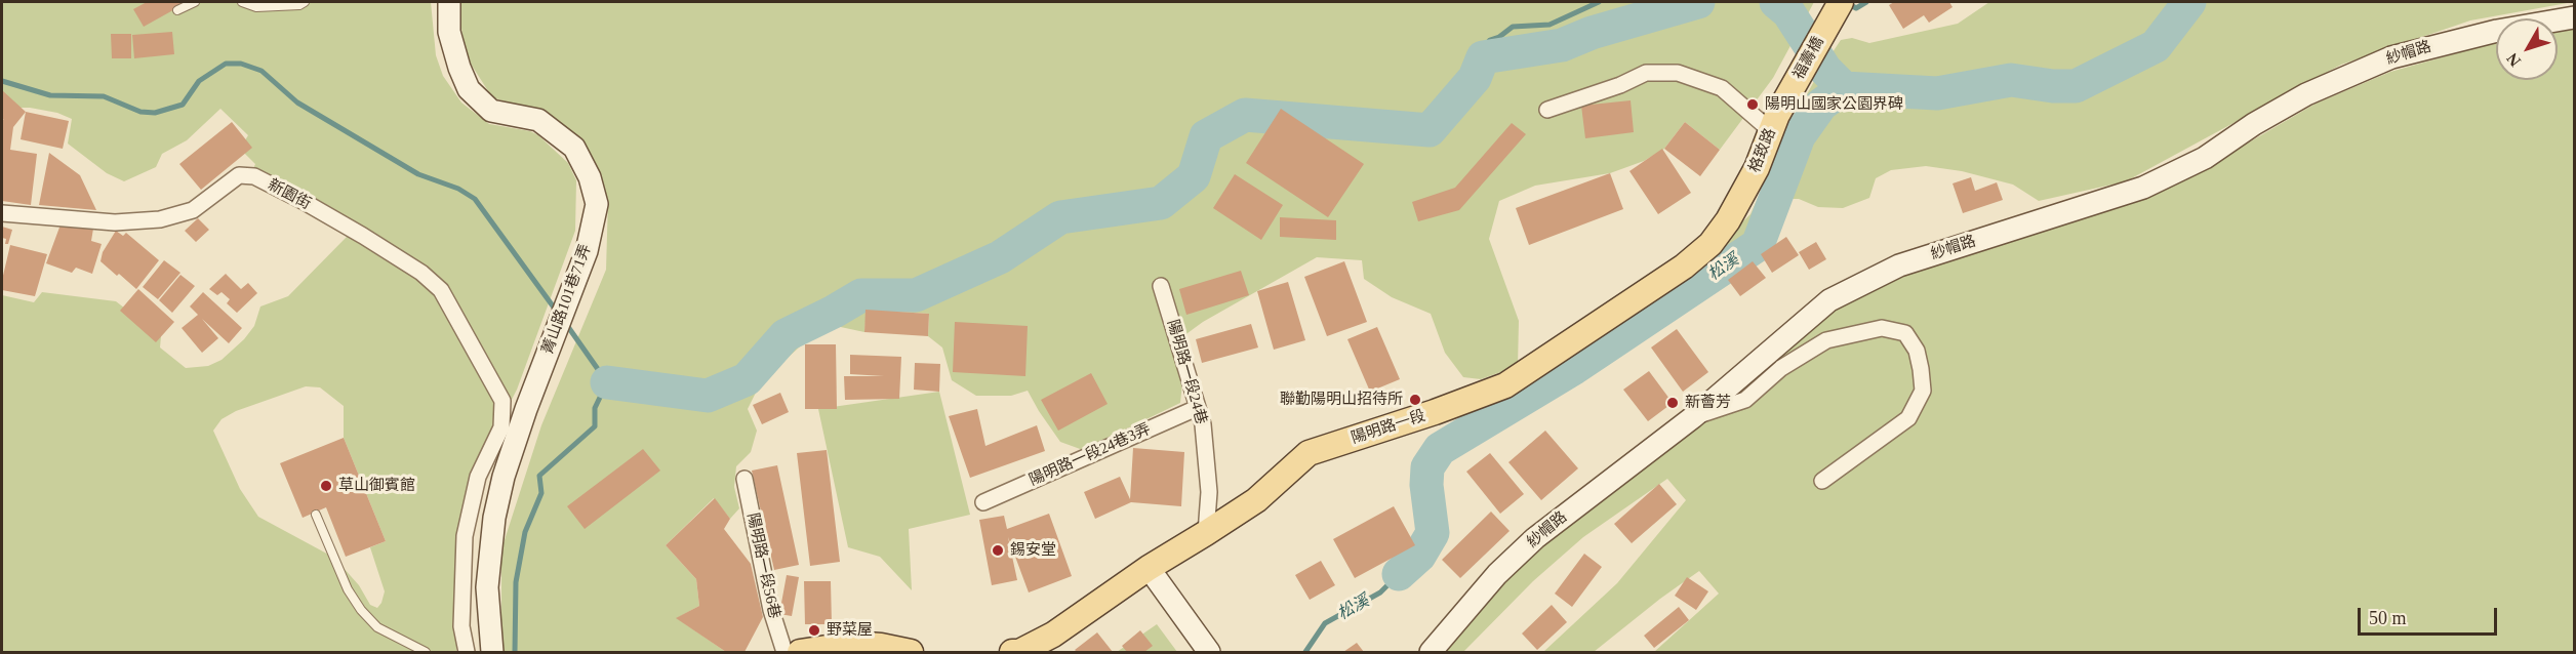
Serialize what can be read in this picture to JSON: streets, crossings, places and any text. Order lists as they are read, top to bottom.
{
  "streets": {
    "main road": ["福壽橋", "格致路", "陽明路一段"],
    "street": [
      "紗帽路",
      "新園街",
      "菁山路101巷71弄",
      "陽明路一段24巷",
      "陽明路一段24巷3弄",
      "陽明路一段56巷"
    ]
  },
  "crossings": [
    ["福壽橋", "格致路"],
    ["格致路", "陽明路一段"],
    ["陽明路一段24巷", "陽明路一段"],
    ["陽明路一段24巷", "陽明路一段24巷3弄"]
  ],
  "water": ["松溪"],
  "places": [
    "陽明山國家公園界碑",
    "聯勤陽明山招待所",
    "新薈芳",
    "草山御賓館",
    "錫安堂",
    "野菜屋"
  ],
  "scale_bar": "50 m",
  "north": "bottom left"
}
